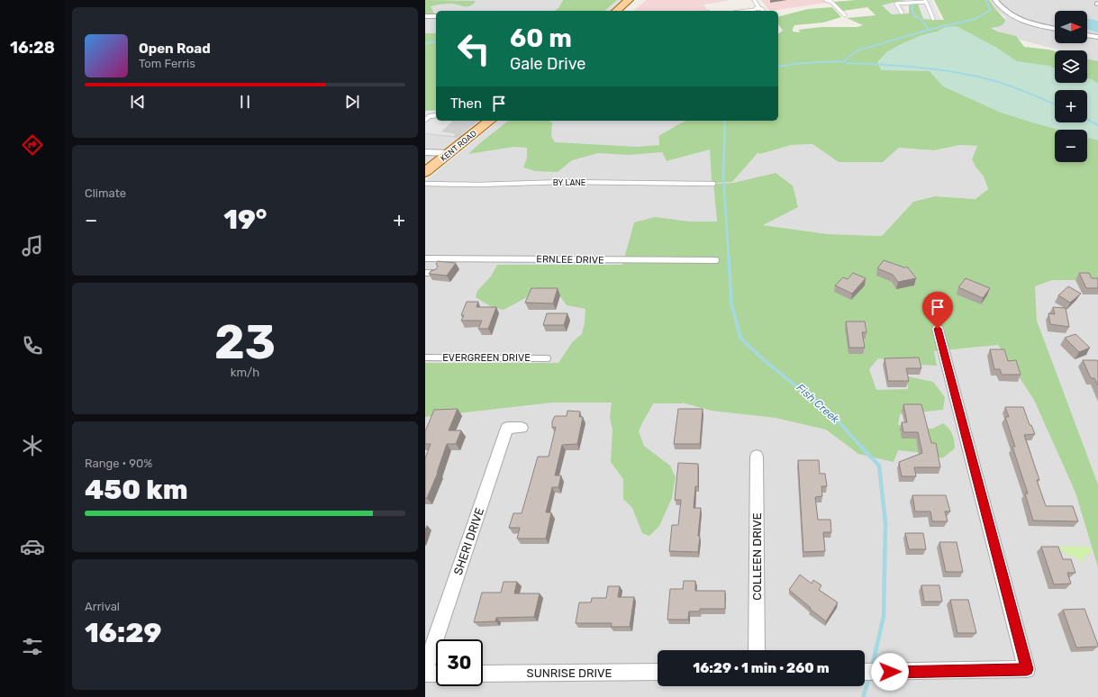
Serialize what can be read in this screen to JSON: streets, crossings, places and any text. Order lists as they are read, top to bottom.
{
  "streets": {
    "main road": ["KENT ROAD"],
    "street": ["SHERI DRIVE", "COLLEEN DRIVE", "SUNRISE DRIVE"],
    "lane": ["BY LANE", "ERNLEE DRIVE", "EVERGREEN DRIVE"]
  },
  "water": ["Fish Creek"],
  "north": "right",
  "page": {
    "tabs": "16:28",
    "map_buttons": ["+", "−"],
    "turn": ["60 m", "Gale Drive"],
    "song": ["Open Road", "Tom Ferris"],
    "then": "Then",
    "tile": [
      "Climate",
      ["23", "km/h"],
      ["Range · 90%", "450 km"],
      ["Arrival", "16:29"]
    ],
    "heat": ["−", "19°", "+"],
    "limit": "30",
    "trip": "16:29 · 1 min · 260 m"
  }
}
